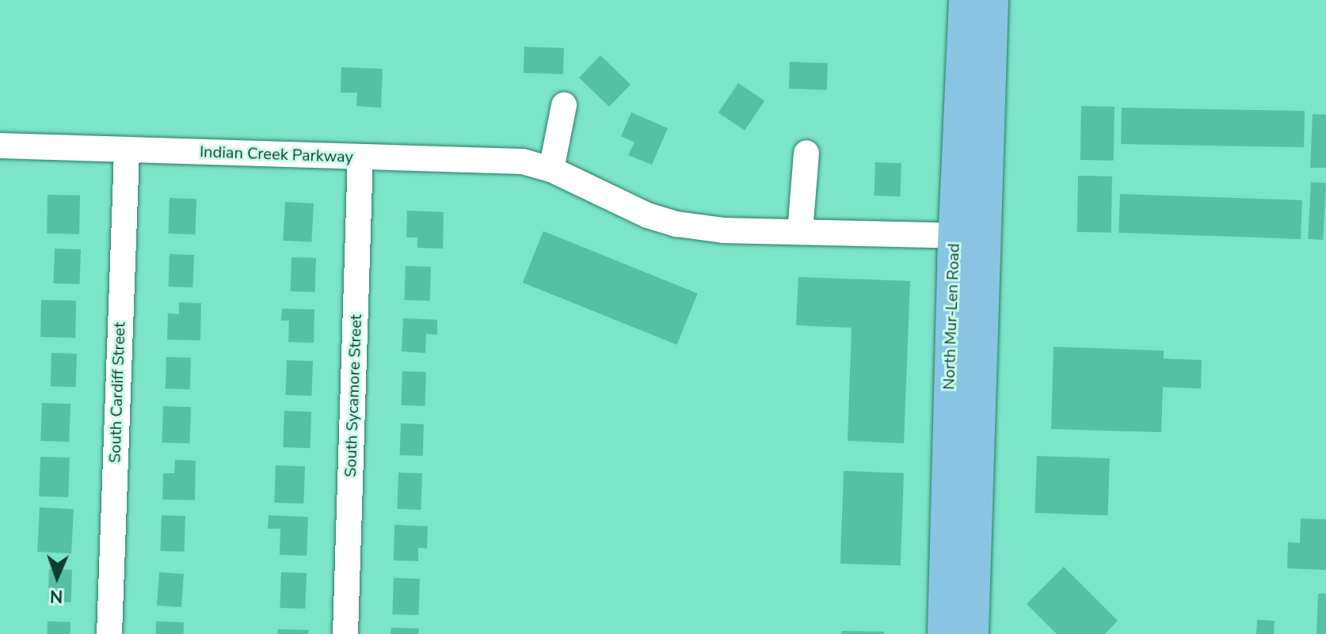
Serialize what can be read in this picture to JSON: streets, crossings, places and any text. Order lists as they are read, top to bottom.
{
  "streets": {
    "main road": ["North Mur-Len Road"],
    "street": ["Indian Creek Parkway", "South Cardiff Street", "South Sycamore Street"]
  },
  "crossings": [
    ["Indian Creek Parkway", "North Mur-Len Road"],
    ["Indian Creek Parkway", "South Cardiff Street"],
    ["Indian Creek Parkway", "South Sycamore Street"]
  ],
  "north": "bottom"
}
